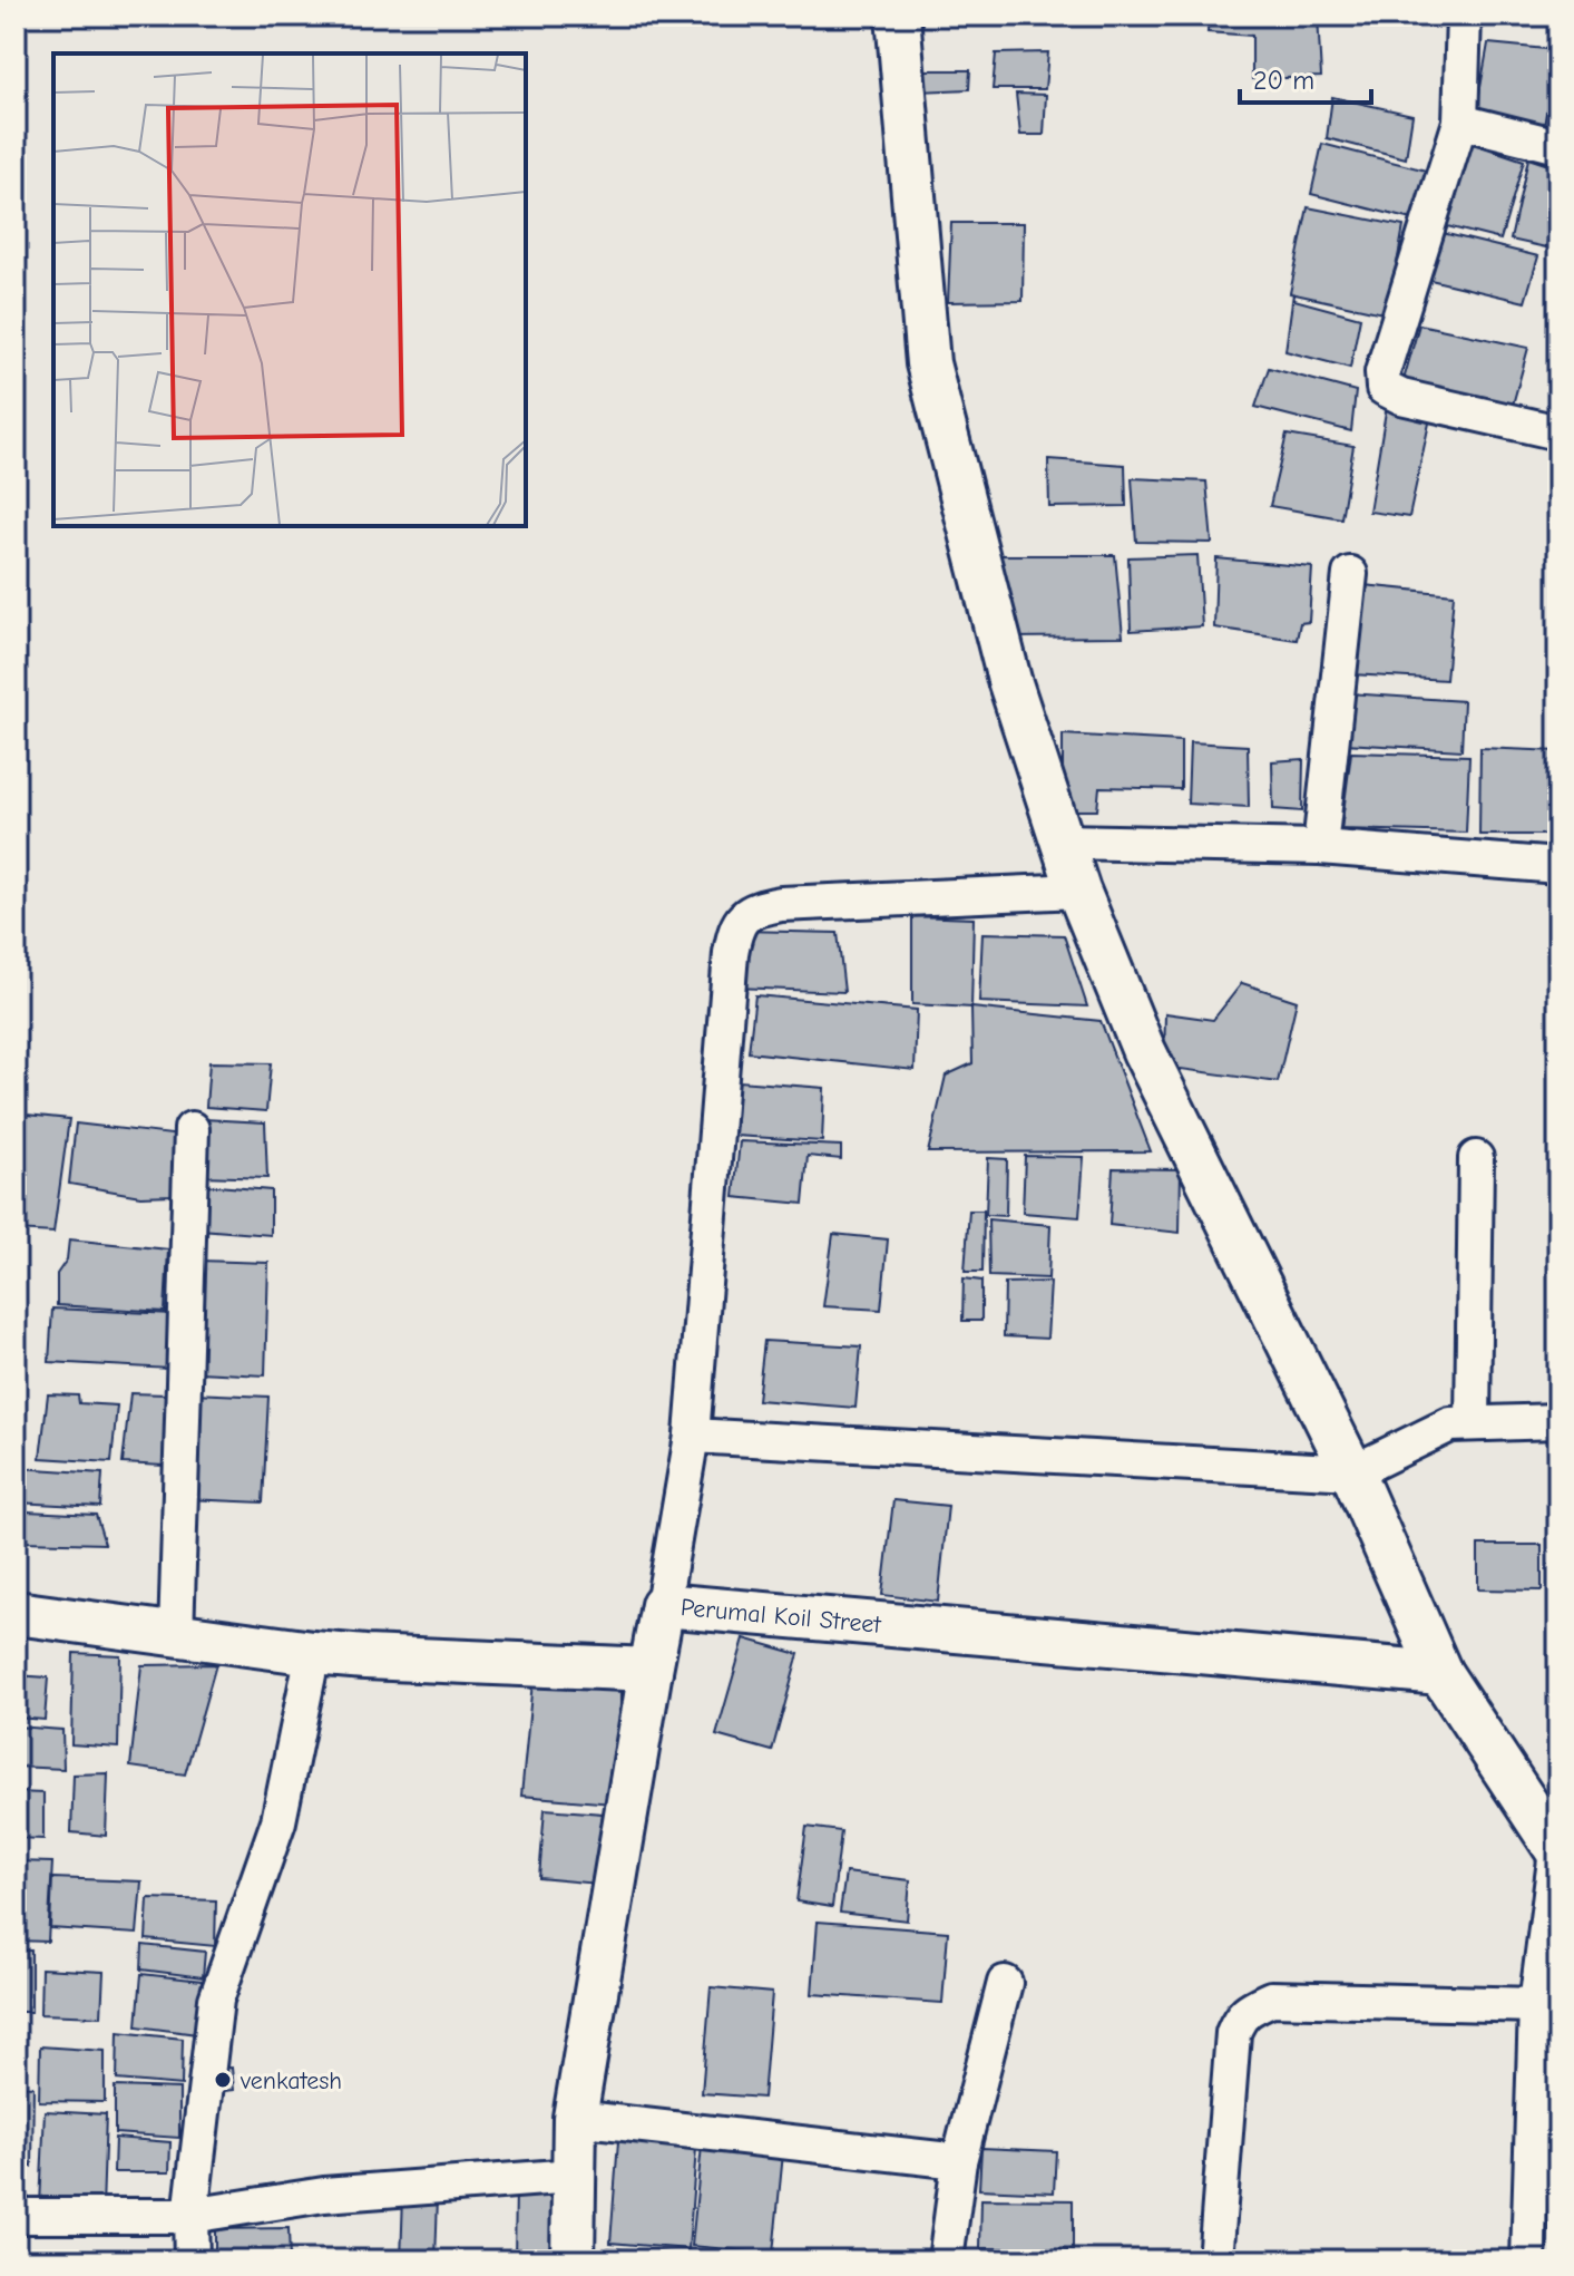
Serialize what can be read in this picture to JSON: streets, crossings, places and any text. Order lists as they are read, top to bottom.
{
  "streets": {
    "street": ["Perumal Koil Street"]
  },
  "places": ["venkatesh"],
  "scale_bar": "20 m"
}
